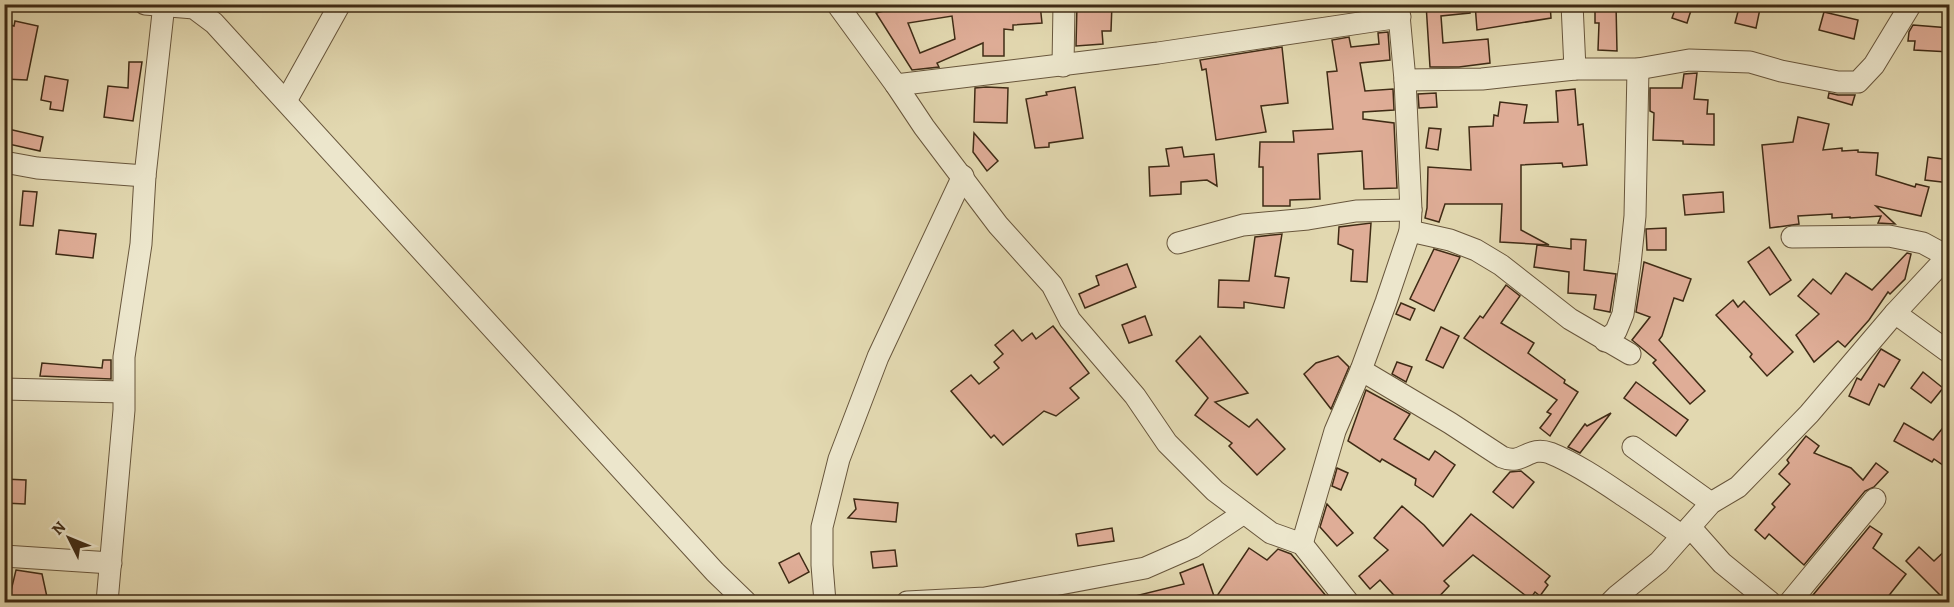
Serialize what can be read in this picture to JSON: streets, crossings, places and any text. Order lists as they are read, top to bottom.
{
  "north": "top left"
}
